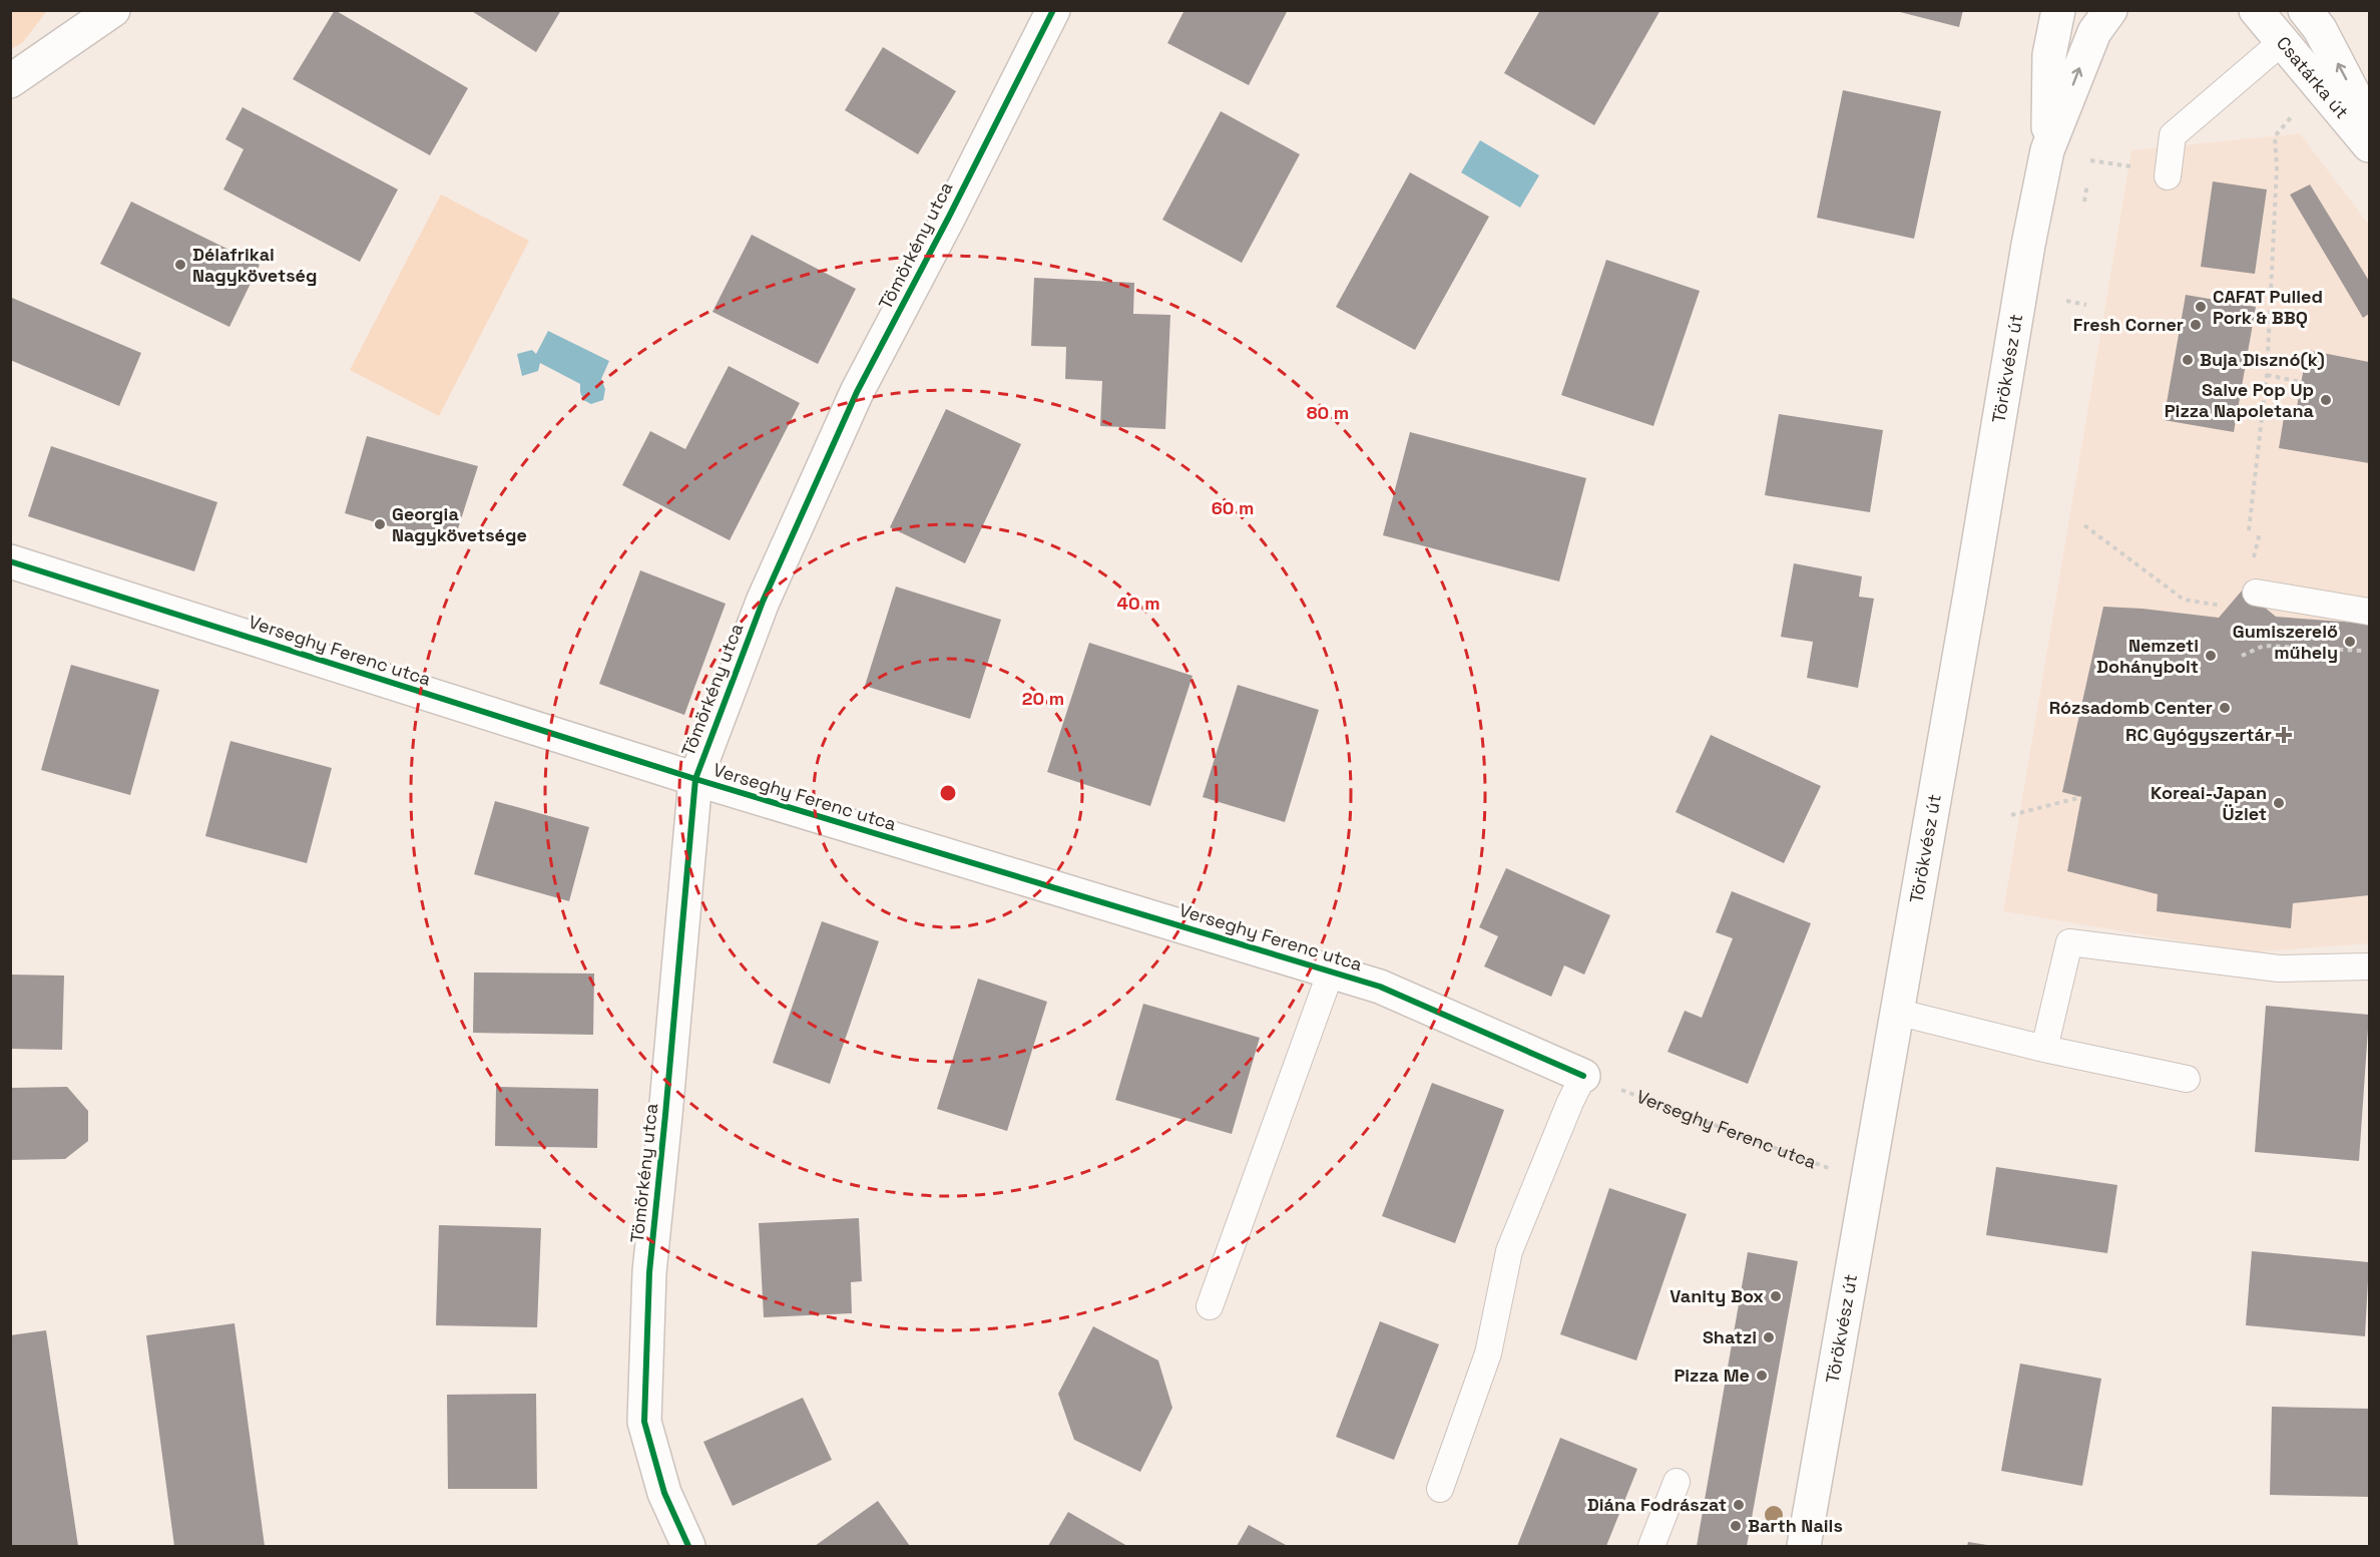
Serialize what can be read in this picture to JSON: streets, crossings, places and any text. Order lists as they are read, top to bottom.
{
  "streets": {
    "street": [
      "Csatárka út",
      "Tömörkény utca",
      "Törökvész út",
      "Verseghy Ferenc utca"
    ]
  },
  "crossings": [
    ["Tömörkény utca", "Verseghy Ferenc utca"],
    ["Törökvész út", "Verseghy Ferenc utca"]
  ],
  "places": {
    "other": [
      "Délafrikai Nagykövetség",
      "CAFAT Pulled Pork & BBQ",
      "Fresh Corner",
      "Buja Disznó(k)",
      "Salve Pop Up Pizza Napoletana",
      "Georgia Nagykövetsége",
      "Gumiszerelő műhely",
      "Nemzeti Dohánybolt",
      "Rózsadomb Center",
      "Koreai-Japan Üzlet",
      "Vanity Box",
      "Shatzi",
      "Pizza Me",
      "Diána Fodrászat",
      "Barth Nails"
    ],
    "health": ["RC Gyógyszertár"]
  },
  "rings": [
    "80 m",
    "60 m",
    "40 m",
    "20 m"
  ]
}
